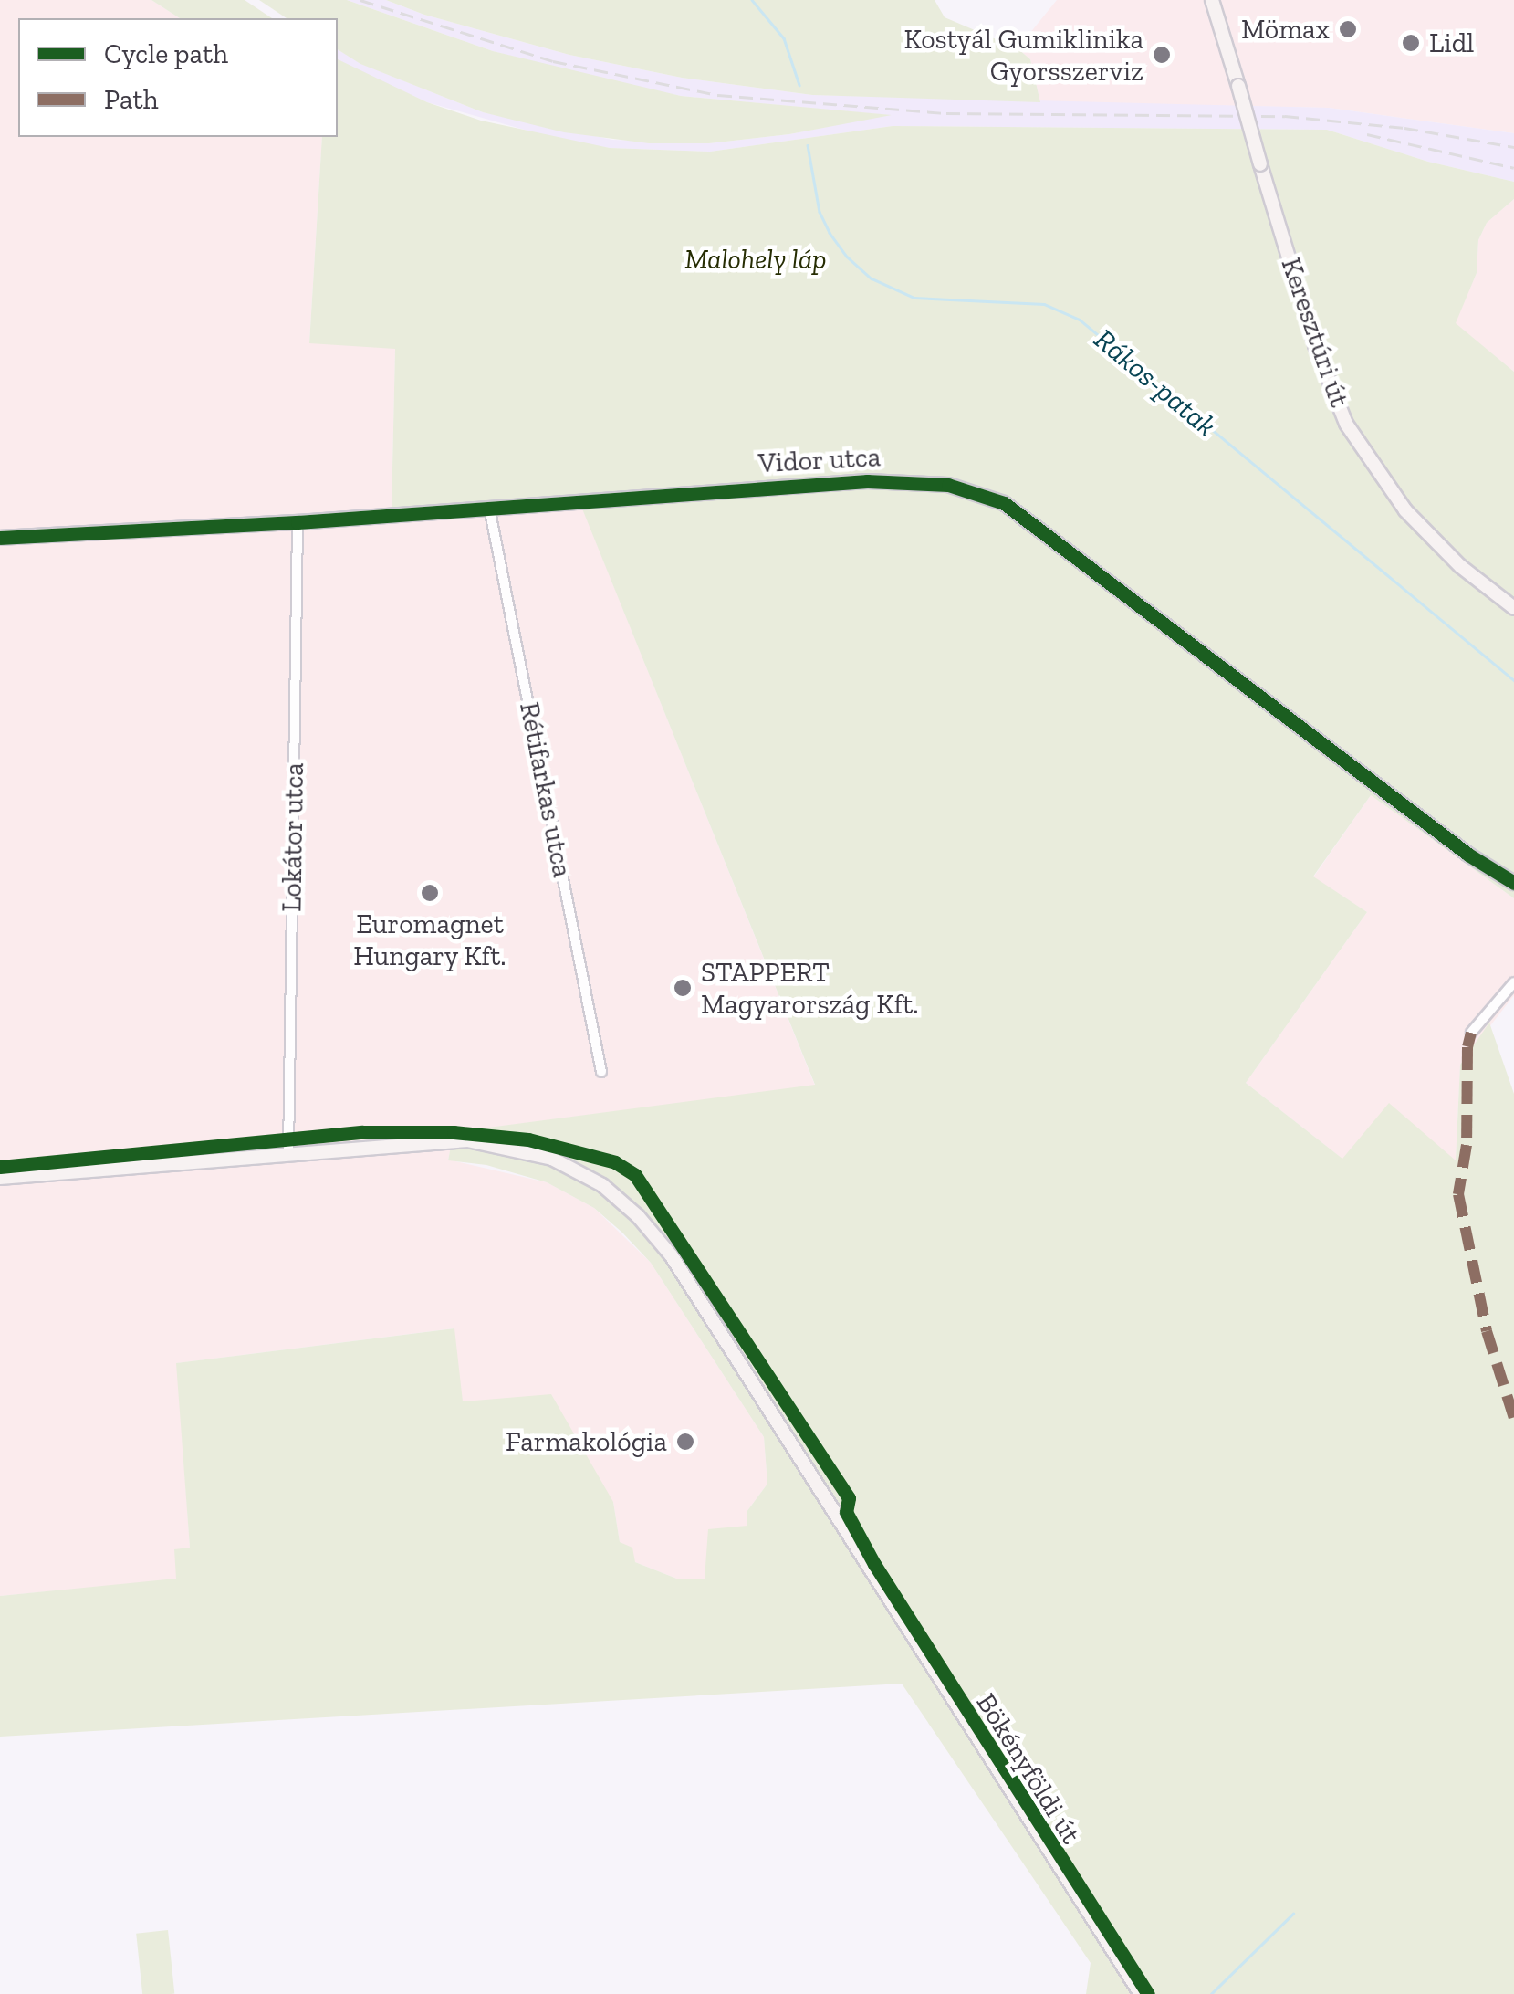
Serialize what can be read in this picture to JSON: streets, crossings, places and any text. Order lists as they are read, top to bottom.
{
  "streets": {
    "street": [
      "Keresztúri út",
      "Vidor utca",
      "Rétifarkas utca",
      "Lokátor utca",
      "Bökényföldi út"
    ]
  },
  "crossings": [
    ["Vidor utca", "Rétifarkas utca"],
    ["Vidor utca", "Lokátor utca"],
    ["Lokátor utca", "Bökényföldi út"]
  ],
  "water": ["Rákos-patak"],
  "parks": ["Malohely láp"],
  "places": [
    "Mömax",
    "Lidl",
    "Kostyál Gumiklinika Gyorsszerviz",
    "Euromagnet Hungary Kft.",
    "STAPPERT Magyarország Kft.",
    "Farmakológia"
  ],
  "legend": ["Cycle path", "Path"]
}
